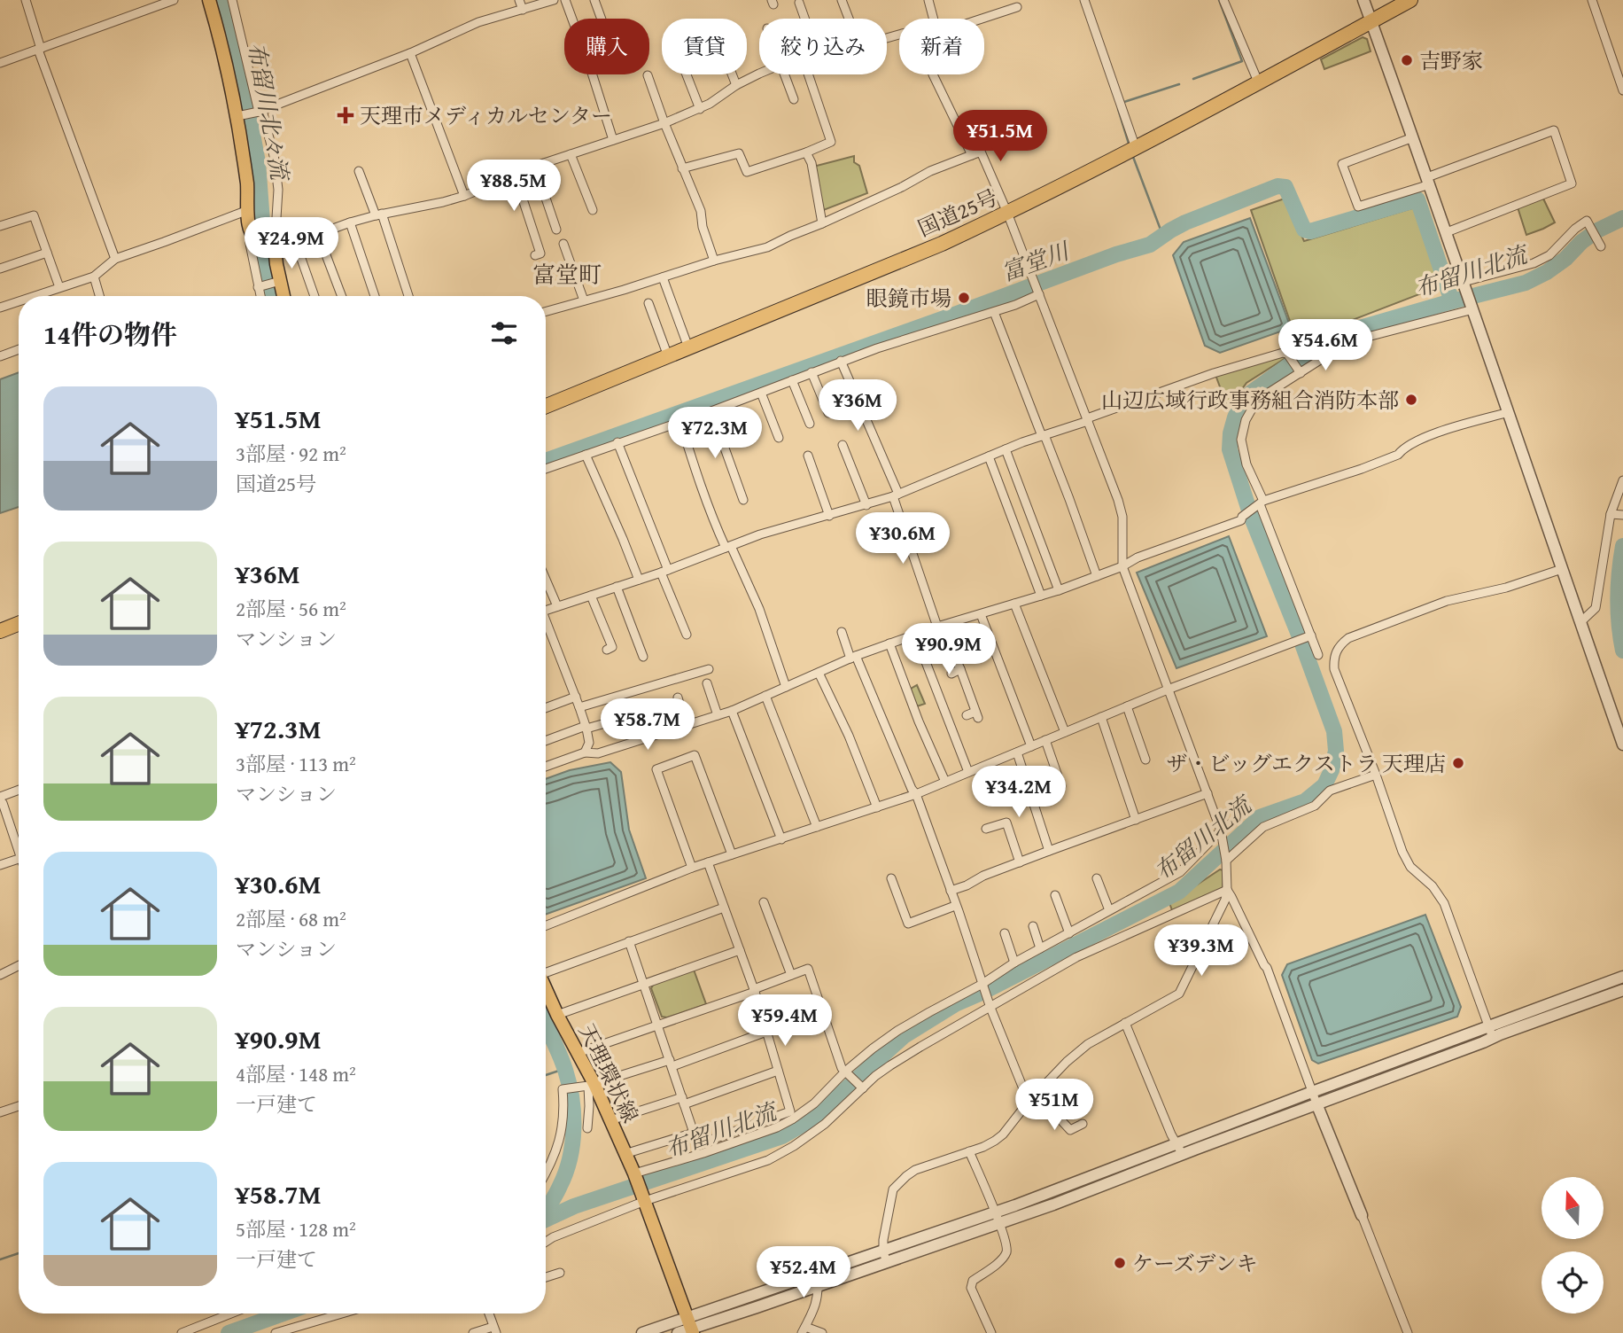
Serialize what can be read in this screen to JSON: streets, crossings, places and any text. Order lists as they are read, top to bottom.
{
  "streets": {
    "highway": ["国道25号"],
    "main road": ["天理環状線"]
  },
  "districts": ["富堂町"],
  "water": ["布留川北々流", "富堂川", "布留川北流"],
  "places": {
    "other": [
      "吉野家",
      "眼鏡市場",
      "山辺広域行政事務組合消防本部",
      "ザ・ビッグエクストラ 天理店",
      "ケーズデンキ"
    ],
    "health": ["天理市メディカルセンター"]
  },
  "north": "top",
  "page": {
    "chip": [
      "購入",
      "賃貸",
      "絞り込み",
      "新着"
    ],
    "price": [
      "¥51.5M",
      "¥88.5M",
      "¥24.9M",
      "¥54.6M",
      "¥36M",
      "¥72.3M",
      "¥30.6M",
      "¥90.9M",
      "¥58.7M",
      "¥34.2M",
      "¥39.3M",
      "¥59.4M",
      "¥51M",
      "¥52.4M"
    ],
    "heading": "14件の物件",
    "list": [
      {
        "name": "¥51.5M",
        "note": "3部屋 · 92 m² · 国道25号"
      },
      {
        "name": "¥36M",
        "note": "2部屋 · 56 m² · マンション"
      },
      {
        "name": "¥72.3M",
        "note": "3部屋 · 113 m² · マンション"
      },
      {
        "name": "¥30.6M",
        "note": "2部屋 · 68 m² · マンション"
      },
      {
        "name": "¥90.9M",
        "note": "4部屋 · 148 m² · 一戸建て"
      },
      {
        "name": "¥58.7M",
        "note": "5部屋 · 128 m² · 一戸建て"
      }
    ]
  }
}
